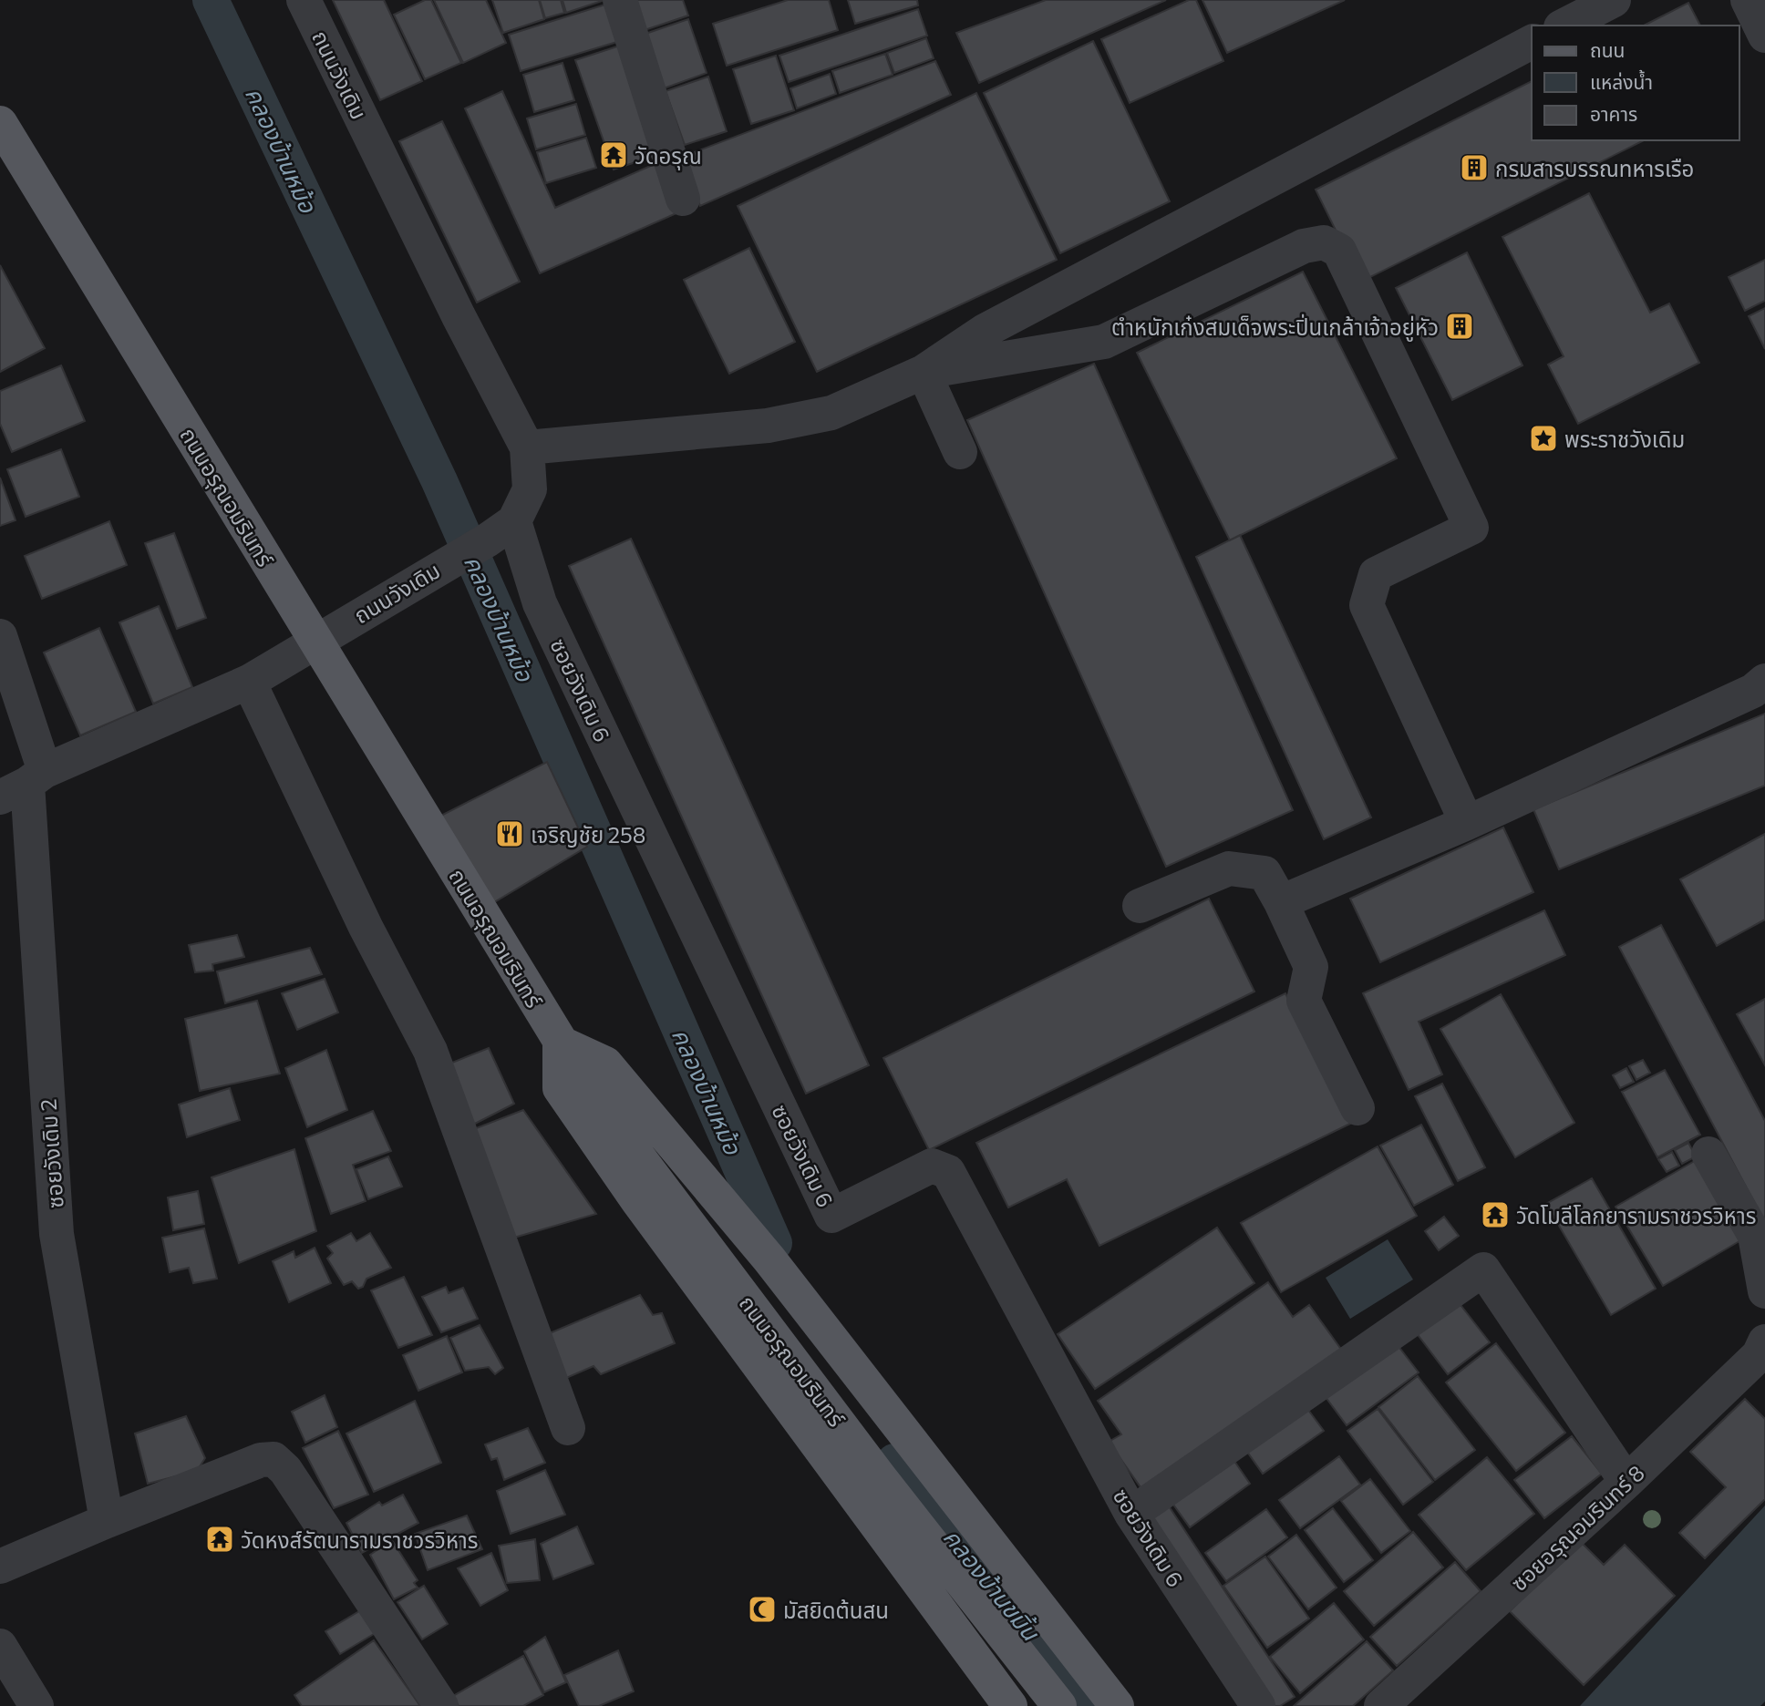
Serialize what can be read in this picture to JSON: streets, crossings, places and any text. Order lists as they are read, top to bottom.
{
  "streets": {
    "main road": ["ถนนอรุณอมรินทร์"],
    "street": [
      "ถนนวังเดิม",
      "ซอยวังเดิม 6",
      "ซอยวังเดิม 2",
      "ซอยอรุณอมรินทร์ 8"
    ]
  },
  "crossings": [
    ["ถนนวังเดิม", "ถนนอรุณอมรินทร์"],
    ["ถนนวังเดิม", "ซอยวังเดิม 6"],
    ["ถนนวังเดิม", "ซอยวังเดิม 2"]
  ],
  "water": ["คลองบ้านหม้อ", "คลองบ้านขมิ้น"],
  "places": {
    "temple": ["วัดอรุณ", "วัดโมลีโลกยารามราชวรวิหาร", "วัดหงส์รัตนารามราชวรวิหาร"],
    "building": ["กรมสารบรรณทหารเรือ", "ตำหนักเก๋งสมเด็จพระปิ่นเกล้าเจ้าอยู่หัว"],
    "place": ["พระราชวังเดิม"],
    "restaurant": ["เจริญชัย 258"],
    "mosque": ["มัสยิดต้นสน"]
  },
  "legend": ["ถนน", "แหล่งน้ำ", "อาคาร"]
}
